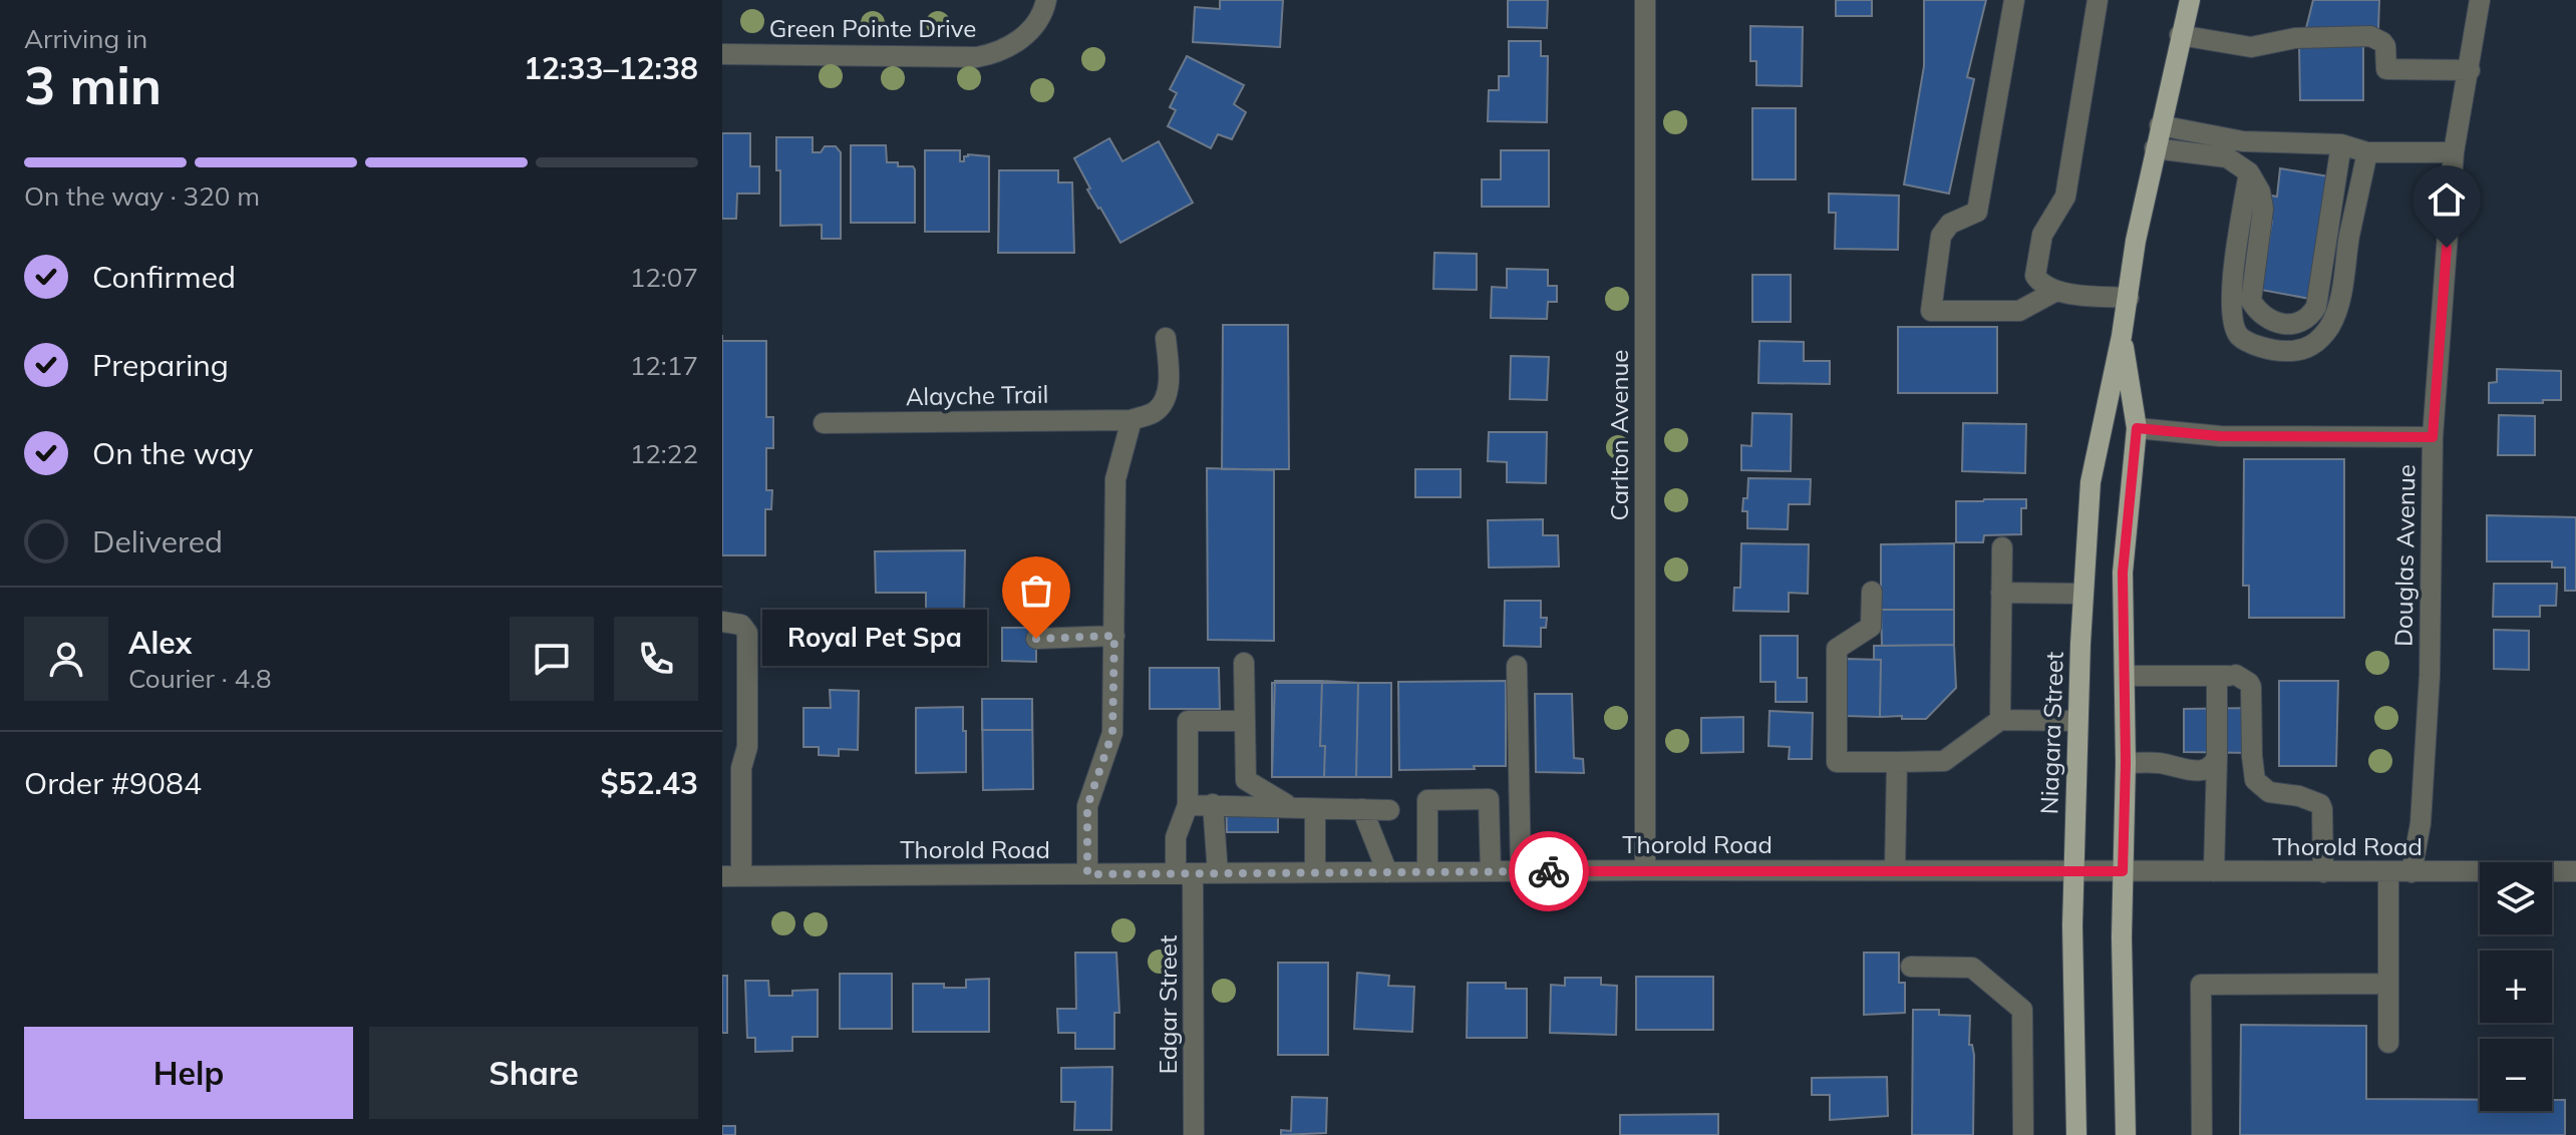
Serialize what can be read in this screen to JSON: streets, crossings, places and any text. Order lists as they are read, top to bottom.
{
  "streets": {
    "main road": ["Niagara Street"],
    "street": [
      "Green Pointe Drive",
      "Alayche Trail",
      "Carlton Avenue",
      "Douglas Avenue",
      "Thorold Road",
      "Edgar Street"
    ]
  },
  "crossings": [
    ["Carlton Avenue", "Thorold Road"],
    ["Douglas Avenue", "Thorold Road"],
    ["Niagara Street", "Thorold Road"],
    ["Thorold Road", "Edgar Street"]
  ],
  "places": ["Royal Pet Spa"],
  "page": {
    "heading": ["3 min", "Arriving in", "12:33–12:38"],
    "panel": [
      "Alex",
      "Courier · 4.8",
      "Order #9084",
      "$52.43"
    ],
    "bar": "On the way · 320 m",
    "list": [
      ["Confirmed", "12:07"],
      ["Preparing", "12:17"],
      ["On the way", "12:22"],
      "Delivered"
    ],
    "bubble": "Royal Pet Spa",
    "map_buttons": ["+", "−"],
    "buttons": ["Help", "Share"]
  }
}
